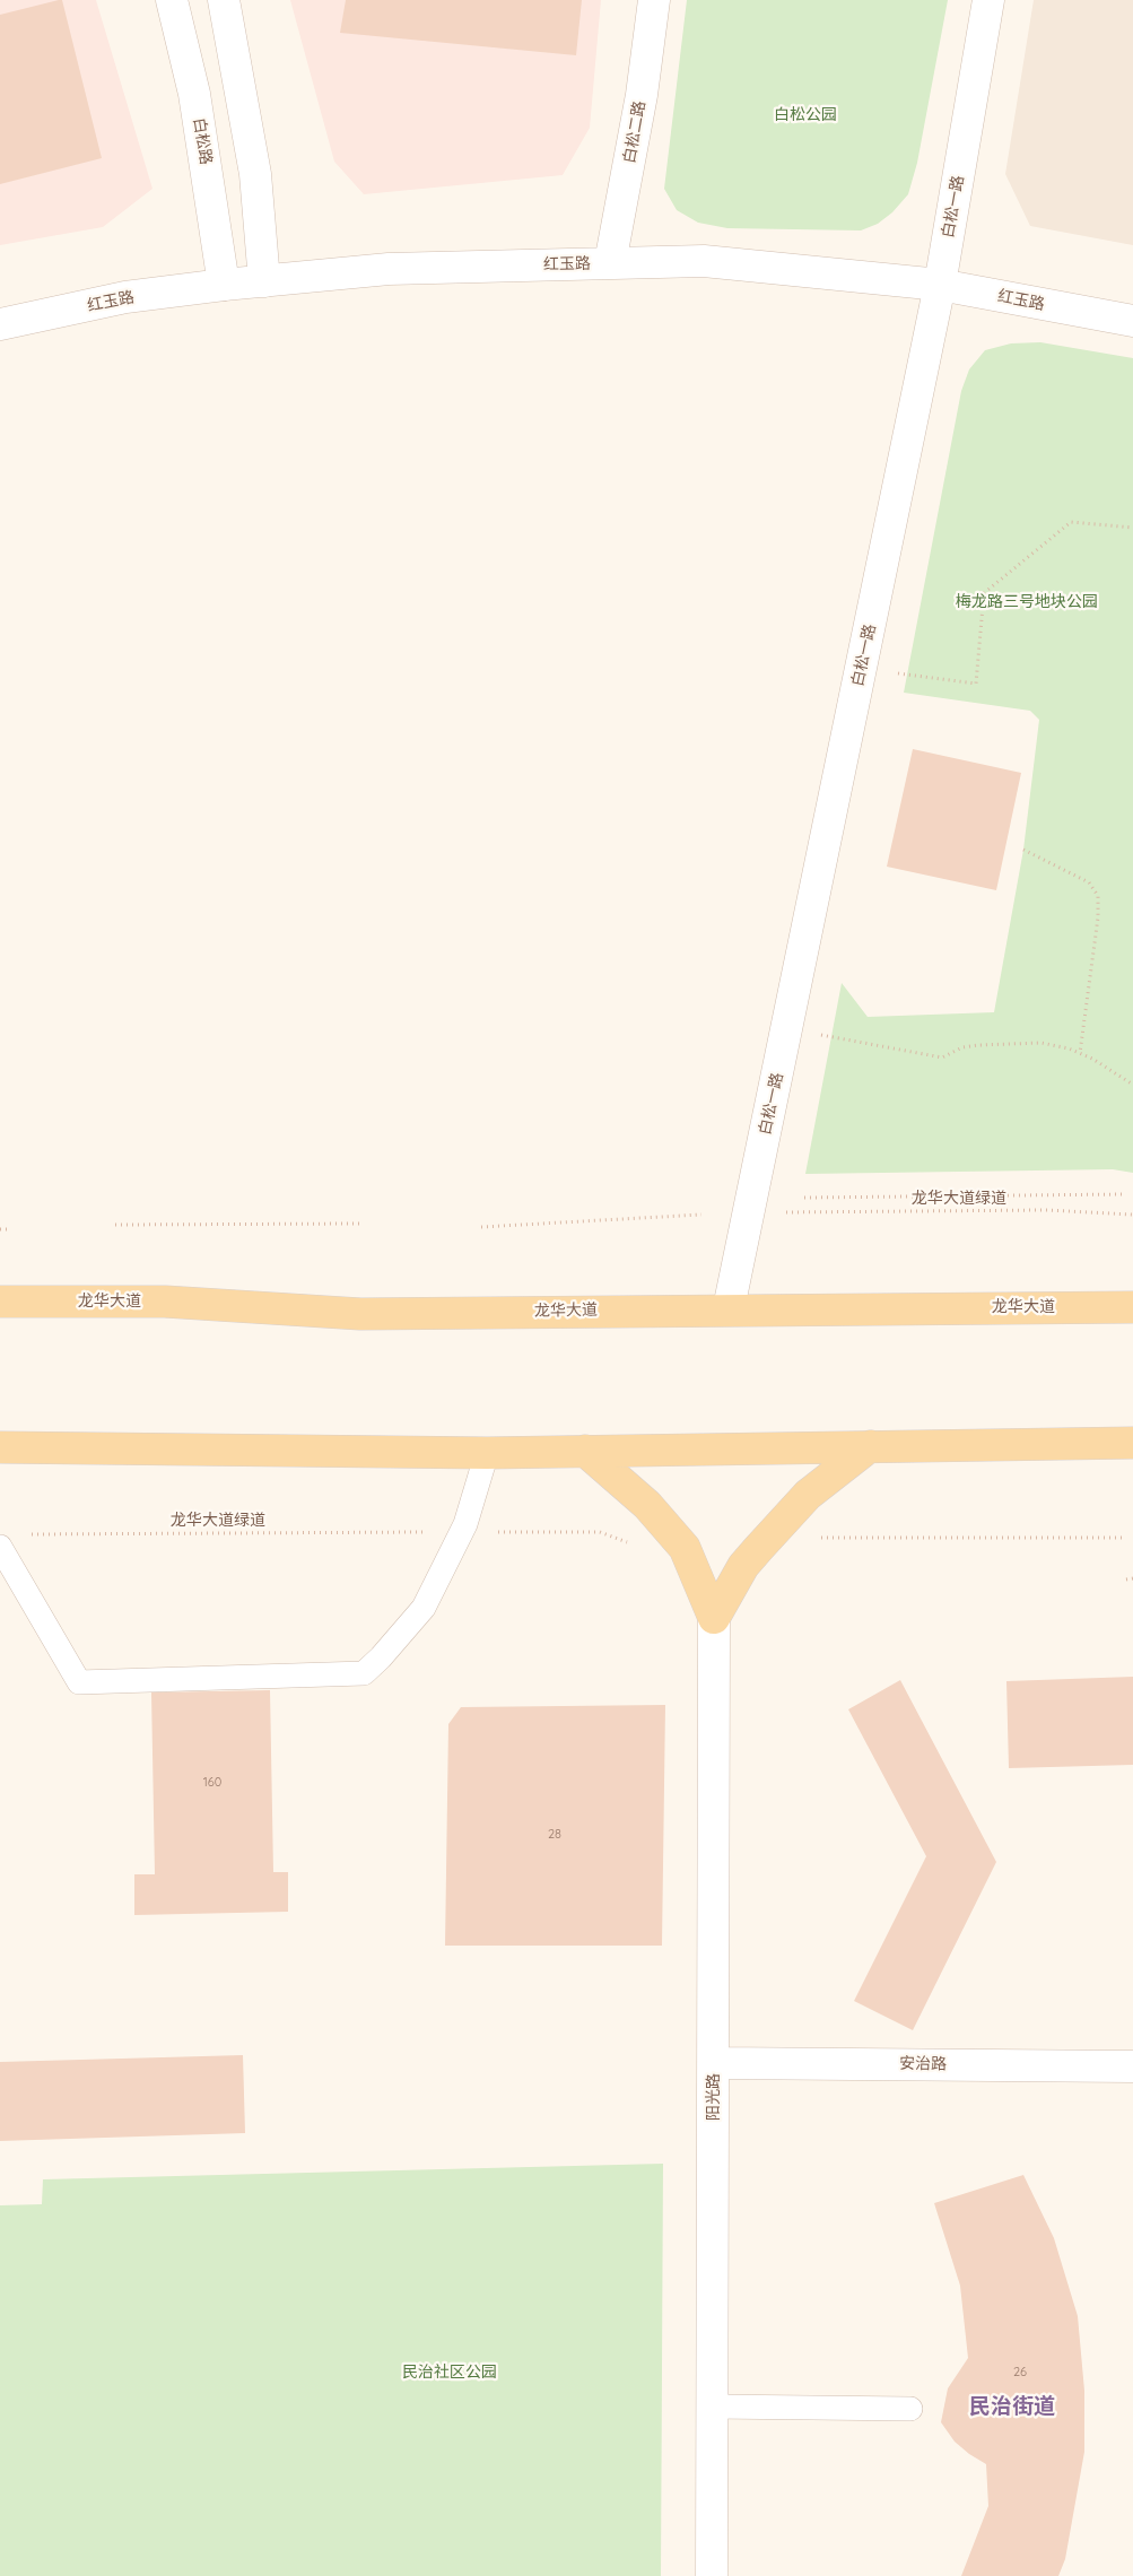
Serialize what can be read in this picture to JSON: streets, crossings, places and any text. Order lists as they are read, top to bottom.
{
  "streets": {
    "main road": ["龙华大道"],
    "street": [
      "白松二路",
      "白松路",
      "白松一路",
      "红玉路",
      "安治路",
      "阳光路"
    ],
    "path": ["龙华大道绿道"]
  },
  "crossings": [
    ["白松二路", "红玉路"],
    ["白松路", "红玉路"],
    ["白松一路", "红玉路"],
    ["白松一路", "龙华大道"],
    ["安治路", "阳光路"]
  ],
  "districts": ["民治街道"],
  "parks": ["白松公园", "梅龙路三号地块公园", "民治社区公园"],
  "house_numbers": ["160", "28", "26"]
}
